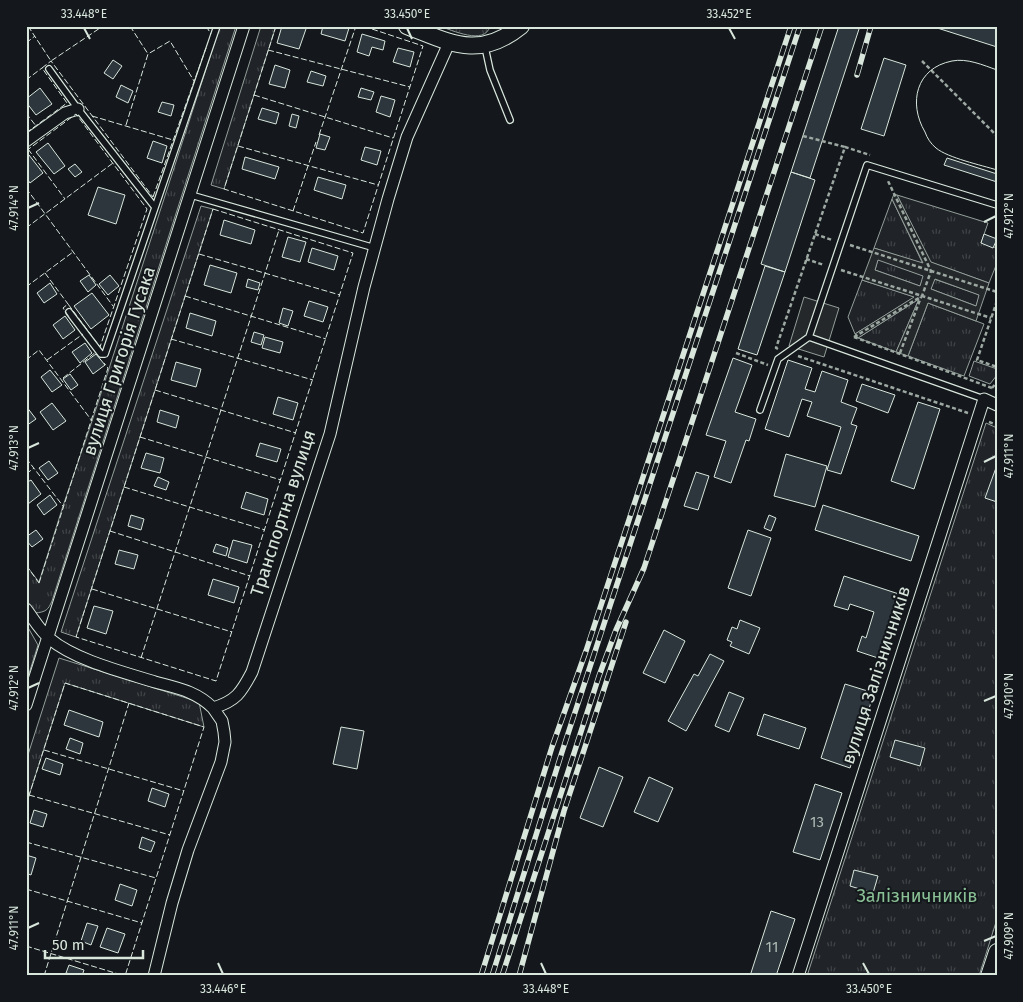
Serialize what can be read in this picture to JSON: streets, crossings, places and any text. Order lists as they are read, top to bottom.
{
  "streets": {
    "street": ["вулиця Григорія Гусака", "Транспортна вулиця", "вулиця Залізничників"]
  },
  "parks": ["Залізничників"],
  "house_numbers": ["13", "11"],
  "scale_bar": "50 m",
  "coordinates": [
    "33.448°E",
    "33.450°E",
    "33.452°E",
    "47.914°N",
    "47.912°N",
    "47.913°N",
    "47.911°N",
    "47.910°N",
    "47.909°N",
    "33.446°E"
  ]
}
